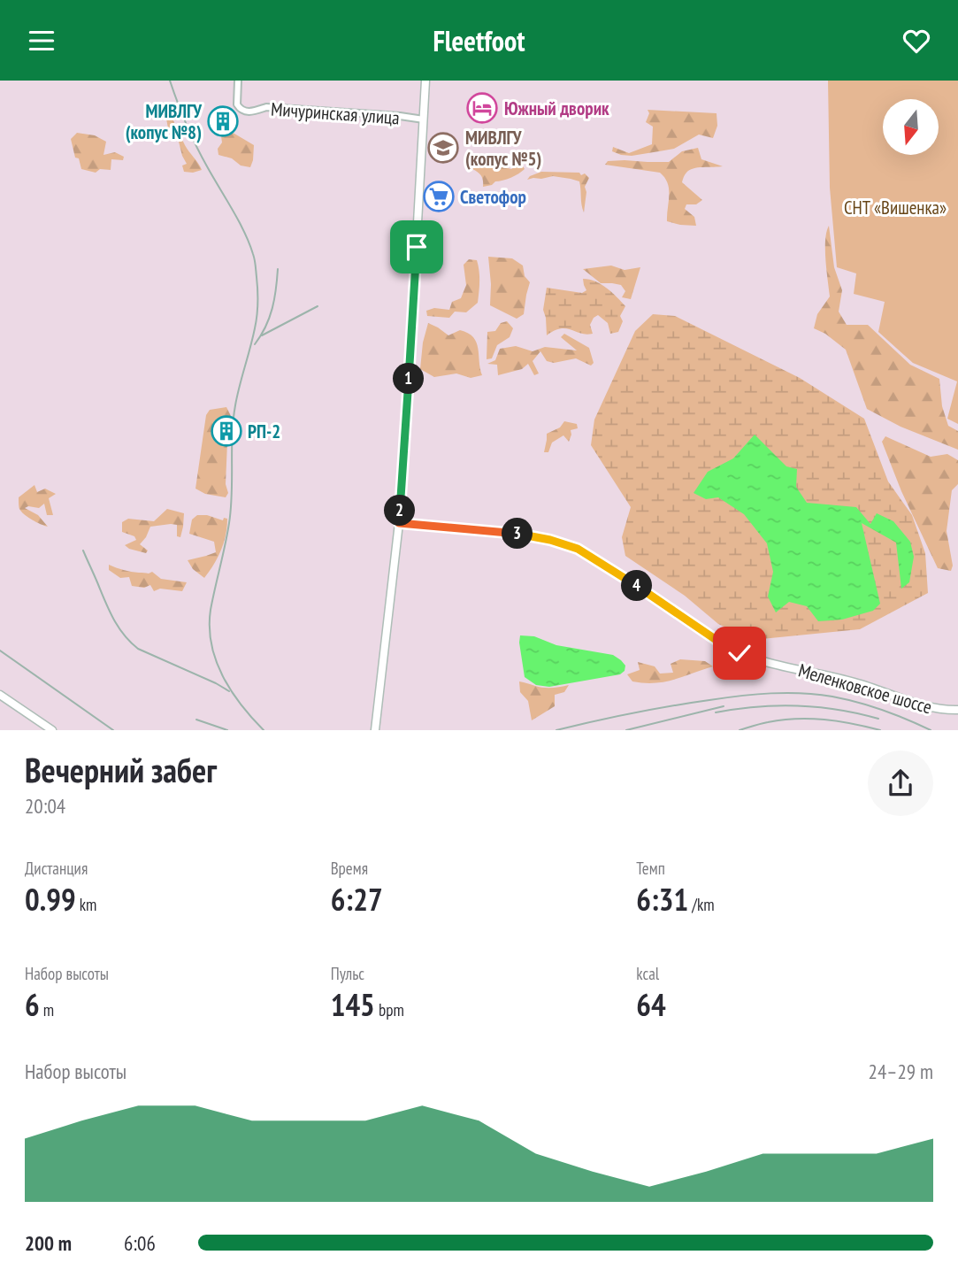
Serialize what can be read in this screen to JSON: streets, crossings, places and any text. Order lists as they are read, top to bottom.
{
  "streets": {
    "main road": ["Меленковское шоссе"],
    "street": ["Мичуринская улица"]
  },
  "parks": ["СНТ «Вишенка»"],
  "places": {
    "hotel": ["Южный дворик"],
    "building": ["МИВЛГУ (копус №8)", "РП-2"],
    "school or university": ["МИВЛГУ (копус №5)"],
    "supermarket": ["Светофор"]
  },
  "north": "bottom",
  "page": {
    "header": "Fleetfoot",
    "pins": [
      "1",
      "2",
      "3",
      "4"
    ],
    "heading": ["Вечерний забег", "20:04"],
    "stats": [
      ["Дистанция", "0.99 km"],
      ["Время", "6:27"],
      ["Темп", "6:31 /km"],
      ["Набор высоты", "6 m"],
      ["Пульс", "145 bpm"],
      ["kcal", "64"]
    ],
    "chart": ["Набор высоты", "24–29 m"],
    "list": [
      {
        "name": "200 m",
        "note": "6:06"
      }
    ]
  }
}
